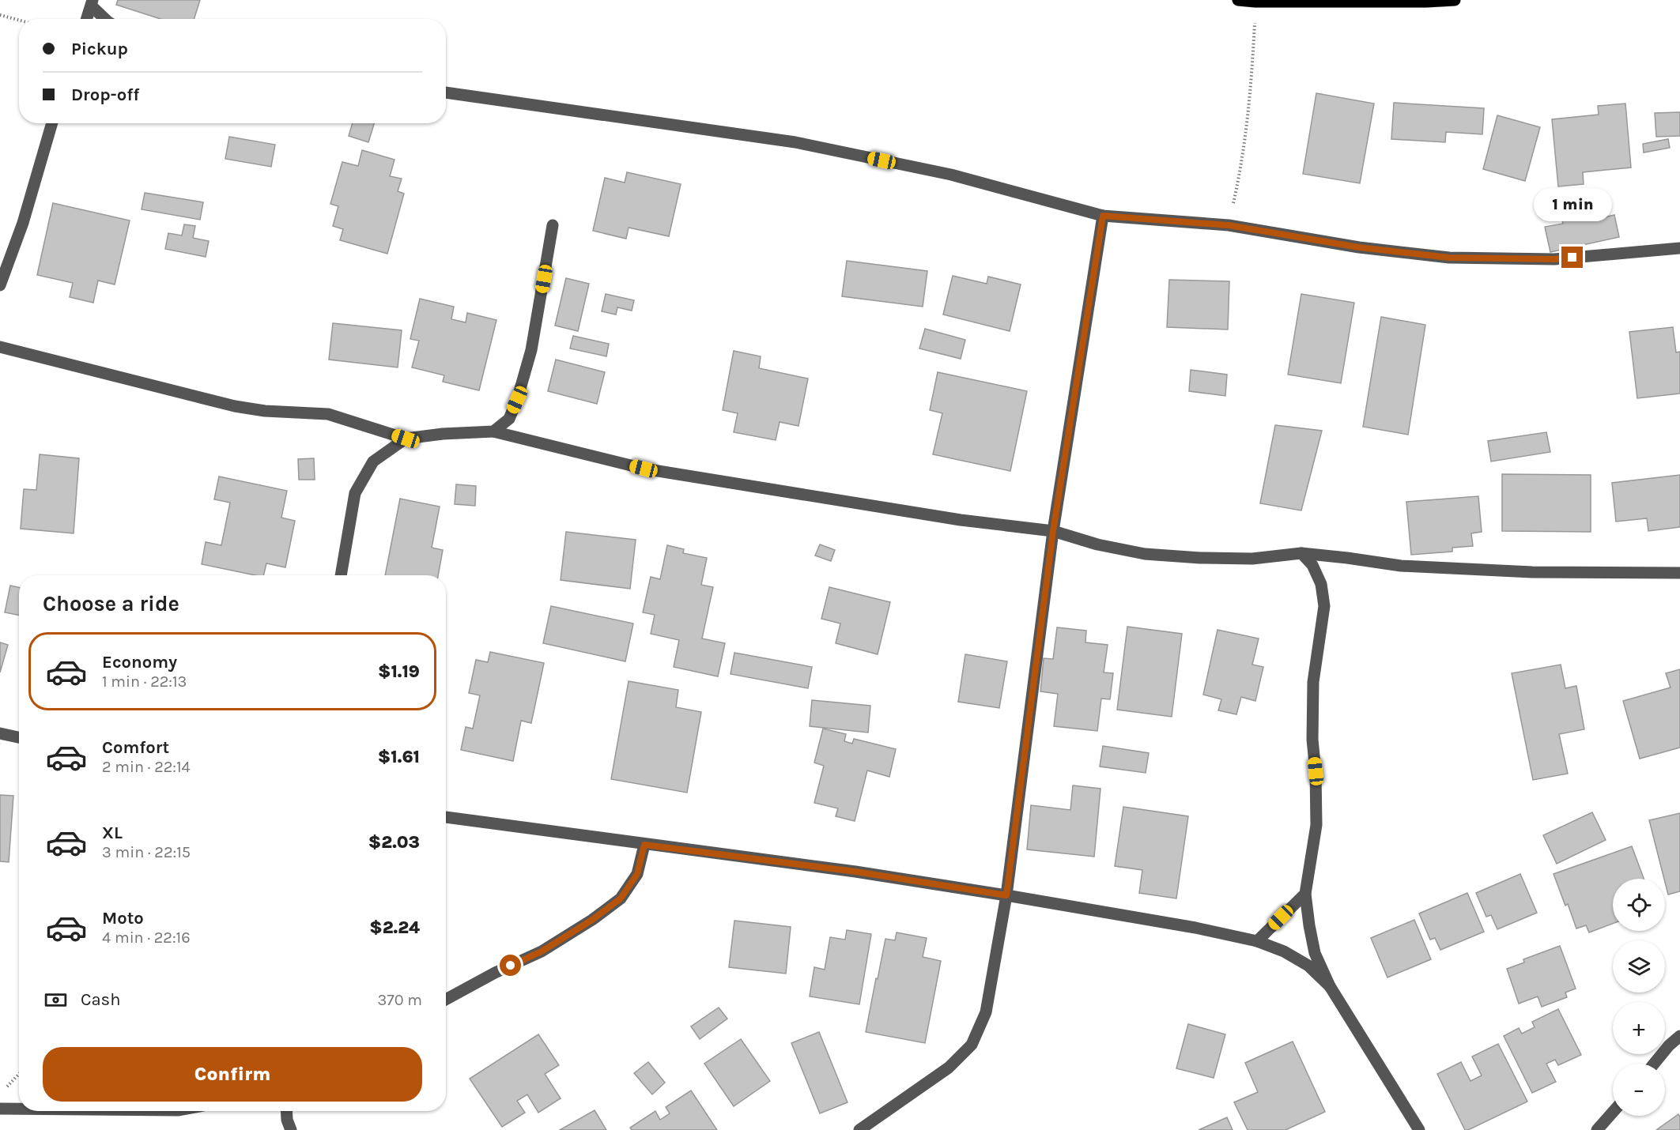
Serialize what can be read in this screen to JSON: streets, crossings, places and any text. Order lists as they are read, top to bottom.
{
  "page": {
    "banner": ["Pickup", "Drop-off"],
    "bubble": "1 min",
    "heading": "Choose a ride",
    "list": [
      {
        "name": "Economy",
        "note": "1 min · 22:13",
        "value": "$1.19"
      },
      {
        "name": "Comfort",
        "note": "2 min · 22:14",
        "value": "$1.61"
      },
      {
        "name": "XL",
        "note": "3 min · 22:15",
        "value": "$2.03"
      },
      {
        "name": "Moto",
        "note": "4 min · 22:16",
        "value": "$2.24"
      }
    ],
    "map_buttons": ["+", "−"],
    "pay": ["Cash", "370 m"],
    "buttons": "Confirm"
  }
}
